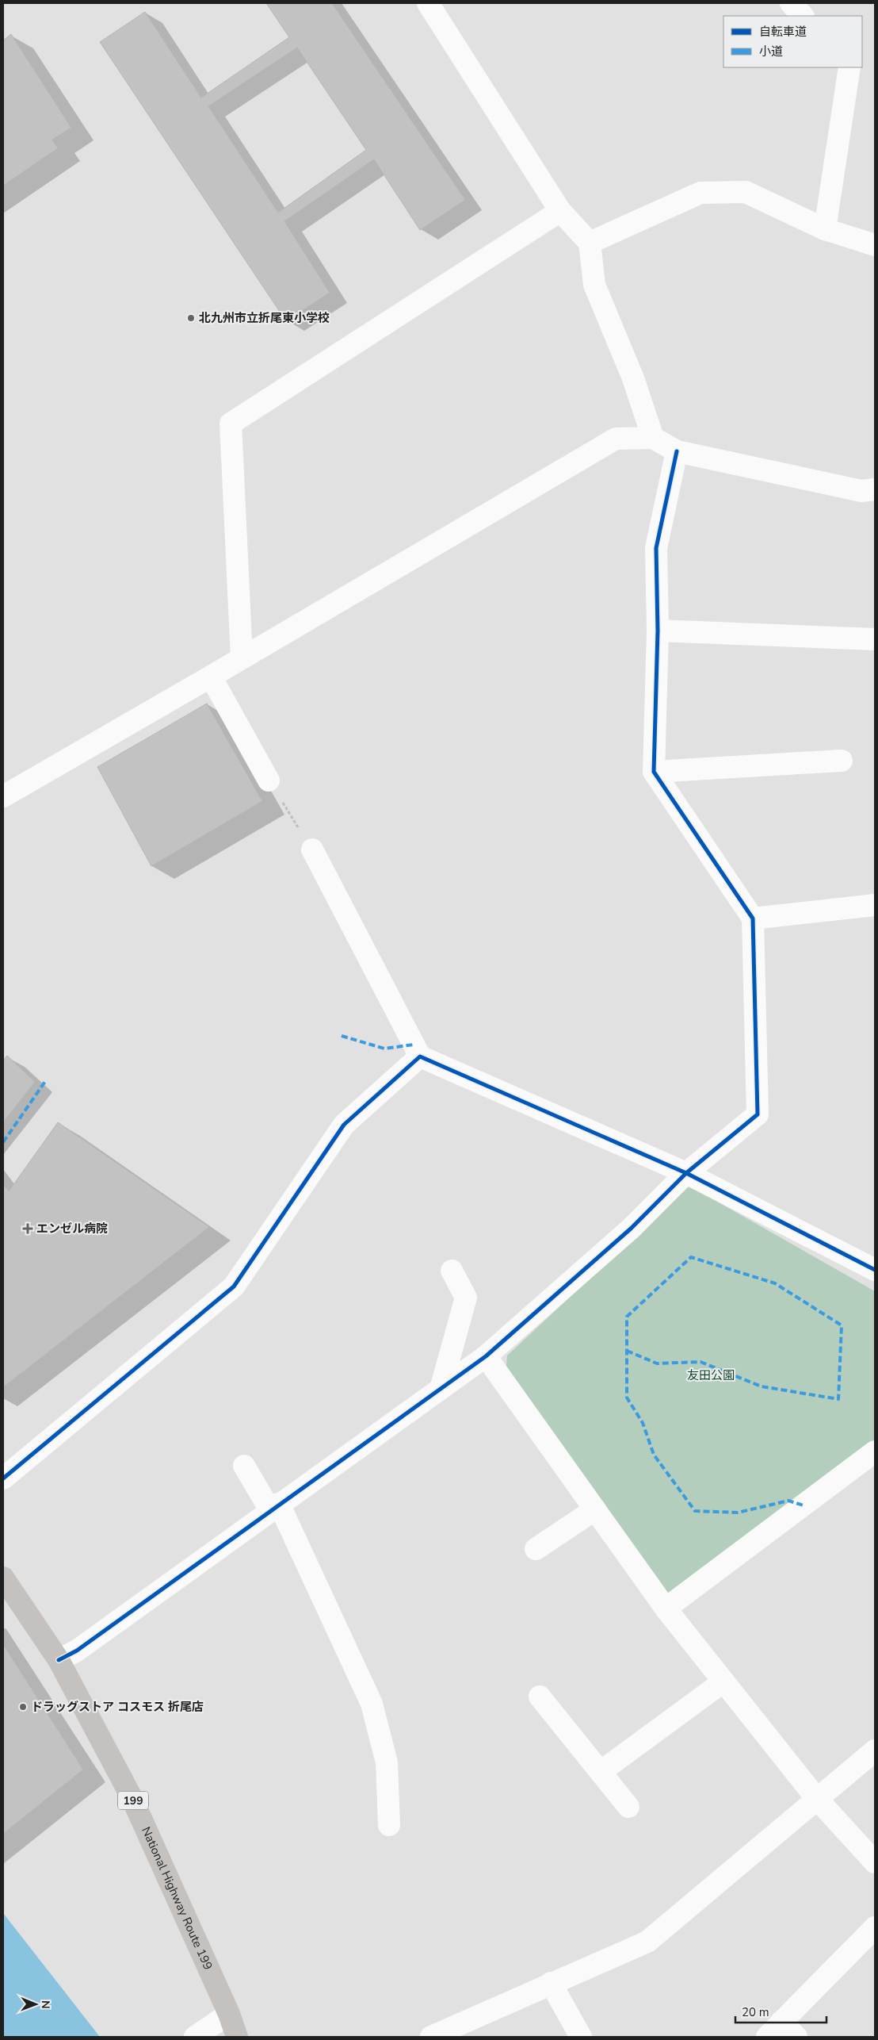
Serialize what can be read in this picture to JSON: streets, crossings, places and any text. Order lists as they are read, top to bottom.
{
  "streets": {
    "highway": ["199", "National Highway Route 199"]
  },
  "parks": ["友田公園"],
  "places": {
    "other": ["北九州市立折尾東小学校", "ドラッグストア コスモス 折尾店"],
    "health": ["エンゼル病院"]
  },
  "legend": ["自転車道", "小道"],
  "scale_bar": "20 m",
  "north": "right"
}
